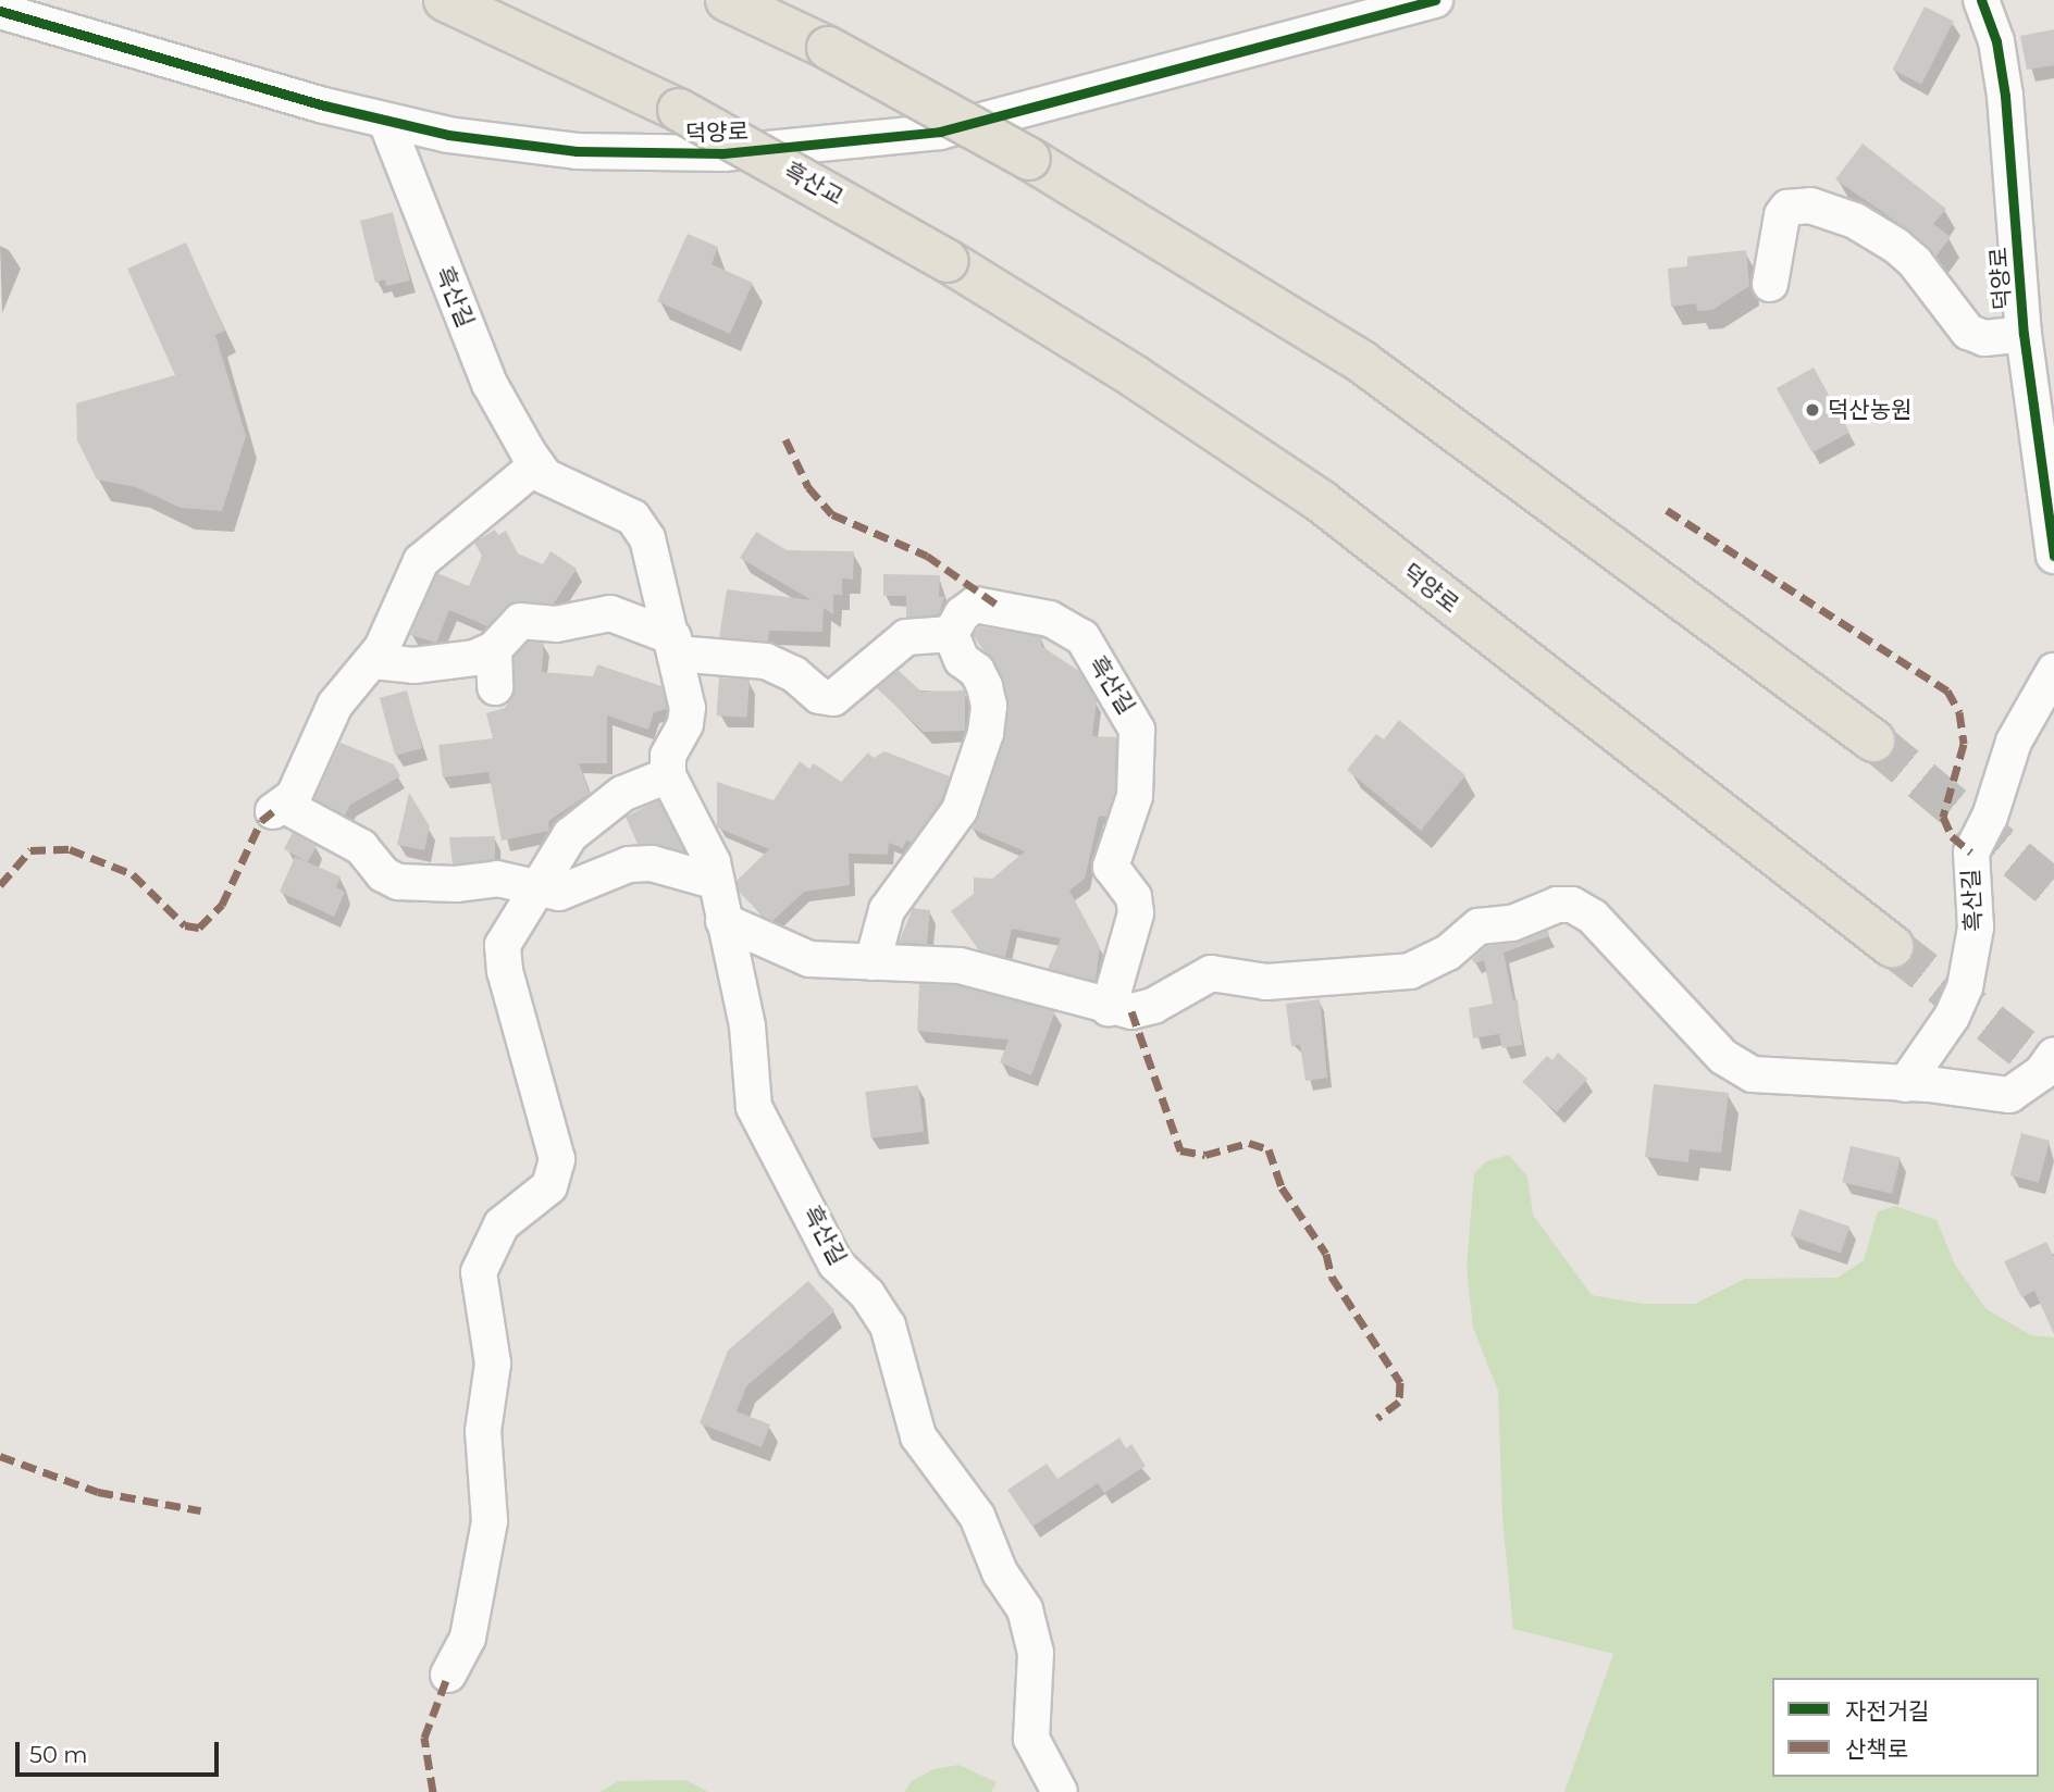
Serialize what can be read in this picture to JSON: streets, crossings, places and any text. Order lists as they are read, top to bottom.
{
  "streets": {
    "main road": ["덕양로", "흑산교"],
    "street": ["흑산길"]
  },
  "crossings": [
    ["덕양로", "흑산교"],
    ["덕양로", "흑산길"]
  ],
  "places": ["덕산농원"],
  "legend": ["자전거길", "산책로"],
  "scale_bar": "50 m"
}
